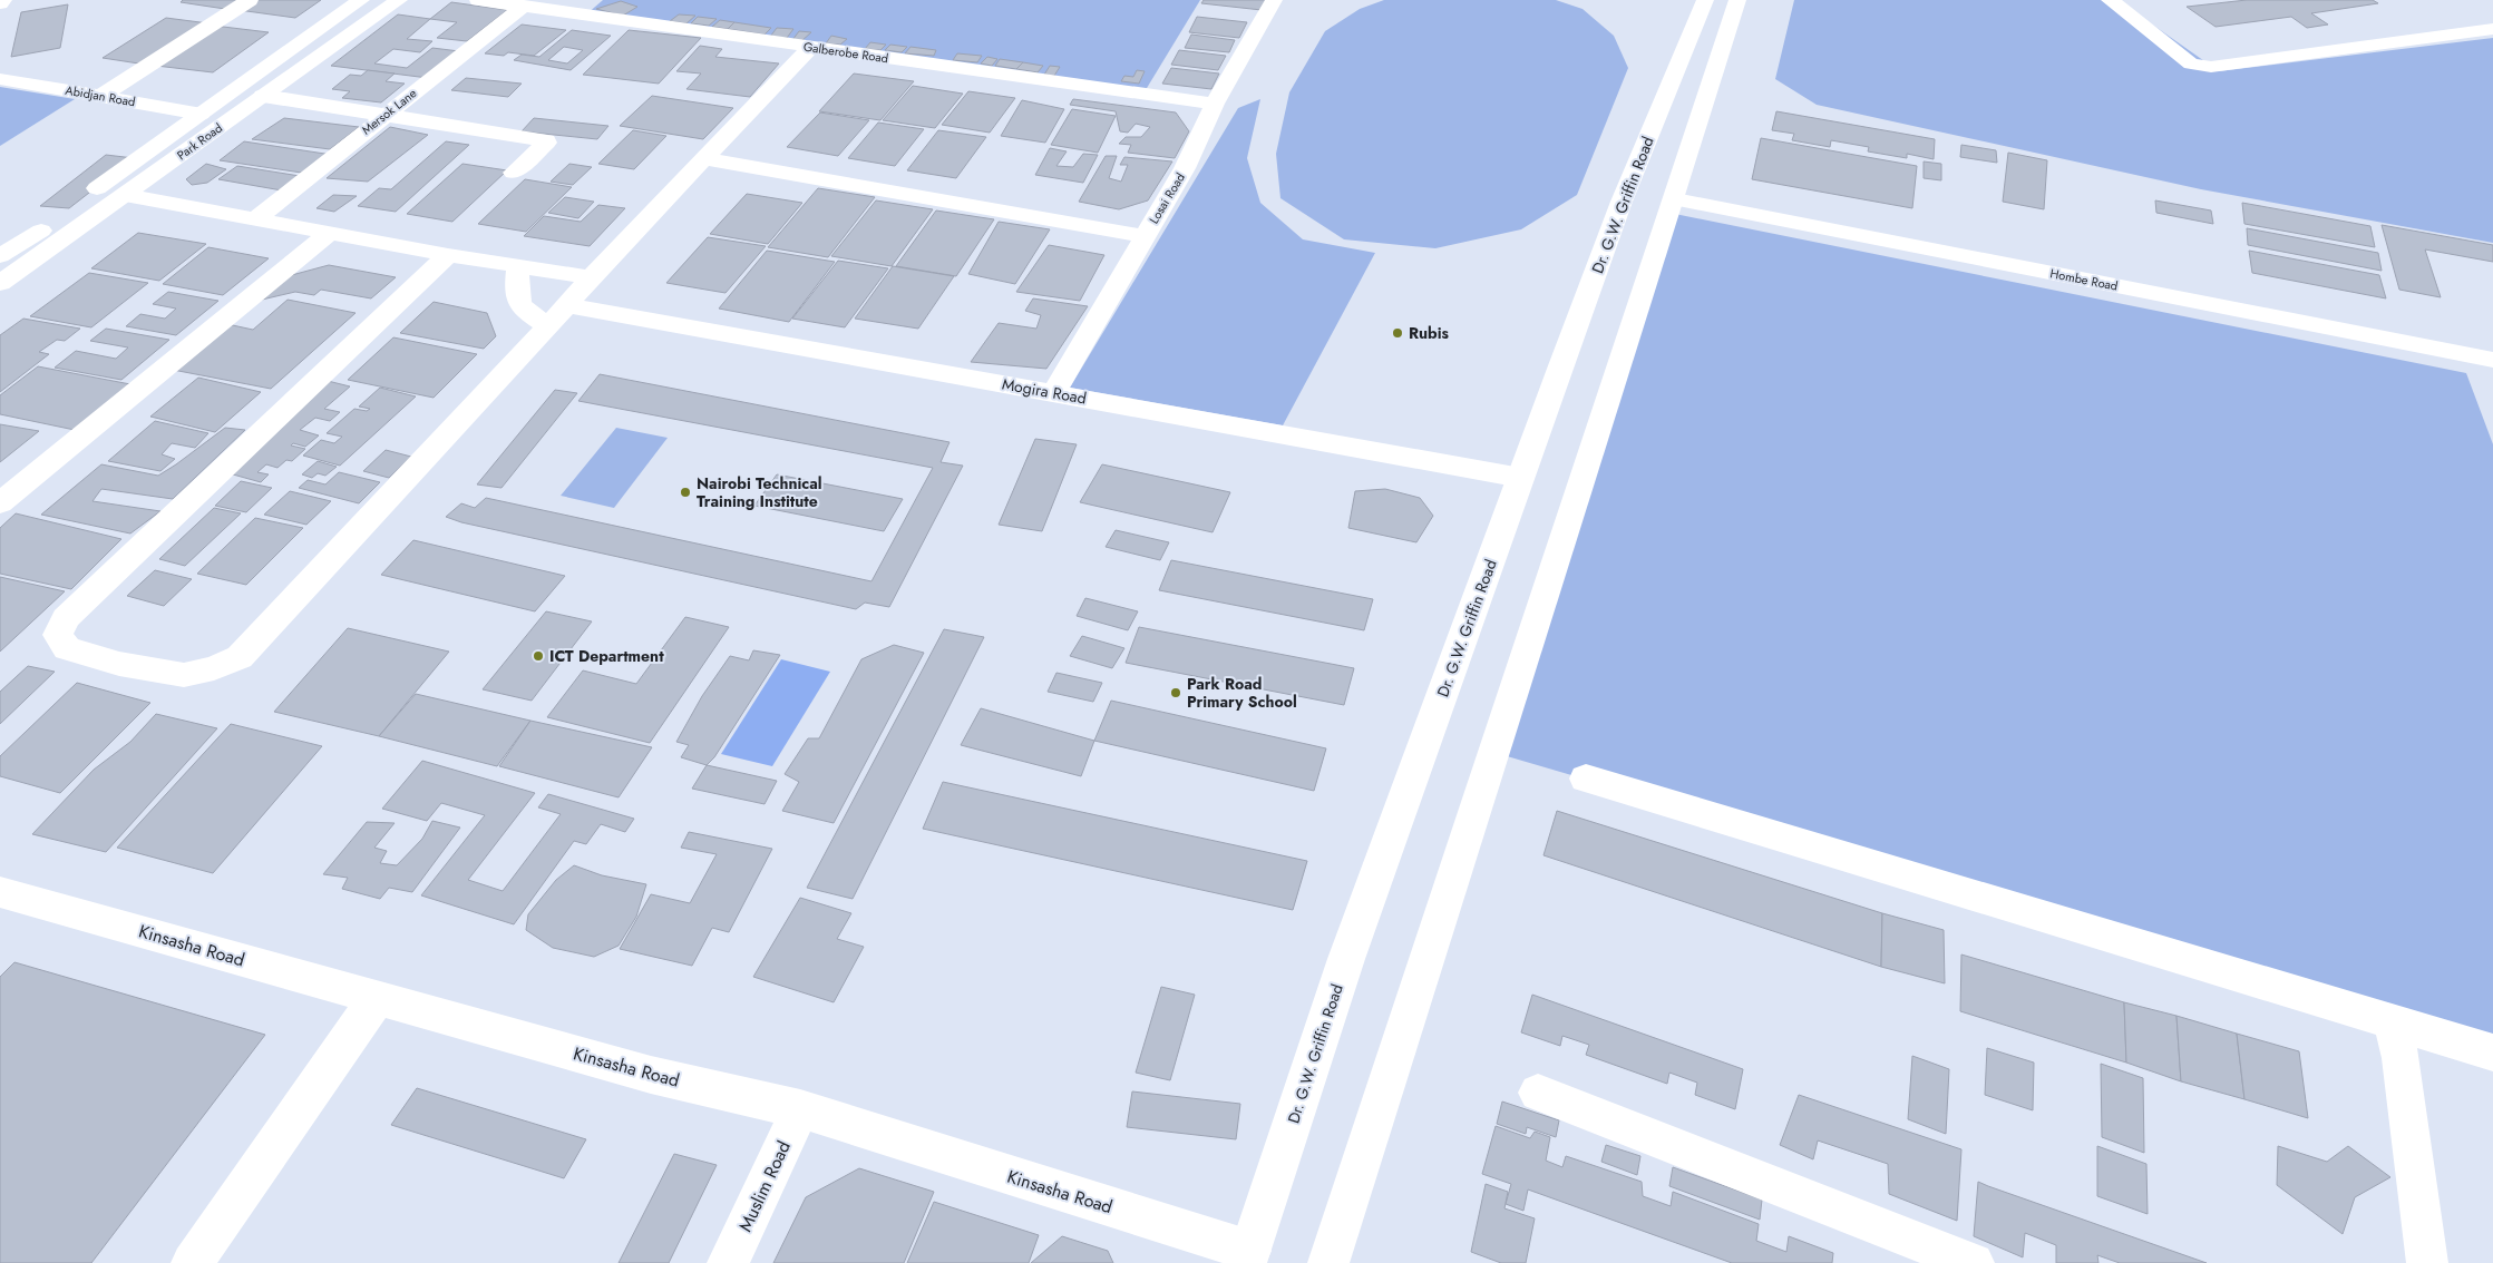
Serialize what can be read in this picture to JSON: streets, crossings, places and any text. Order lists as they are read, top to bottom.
{
  "streets": {
    "street": [
      "Galberobe Road",
      "Abidjan Road",
      "Mersok Lane",
      "Park Road",
      "Losai Road",
      "Dr. G.W. Griffin Road",
      "Hombe Road",
      "Mogira Road",
      "Kinsasha Road",
      "Muslim Road"
    ]
  },
  "crossings": [
    ["Galberobe Road", "Mersok Lane"],
    ["Galberobe Road", "Losai Road"],
    ["Abidjan Road", "Park Road"],
    ["Losai Road", "Mogira Road"],
    ["Dr. G.W. Griffin Road", "Mogira Road"],
    ["Dr. G.W. Griffin Road", "Kinsasha Road"],
    ["Kinsasha Road", "Muslim Road"]
  ],
  "places": [
    "Rubis",
    "Nairobi Technical Training Institute",
    "ICT Department",
    "Park Road Primary School"
  ]
}
